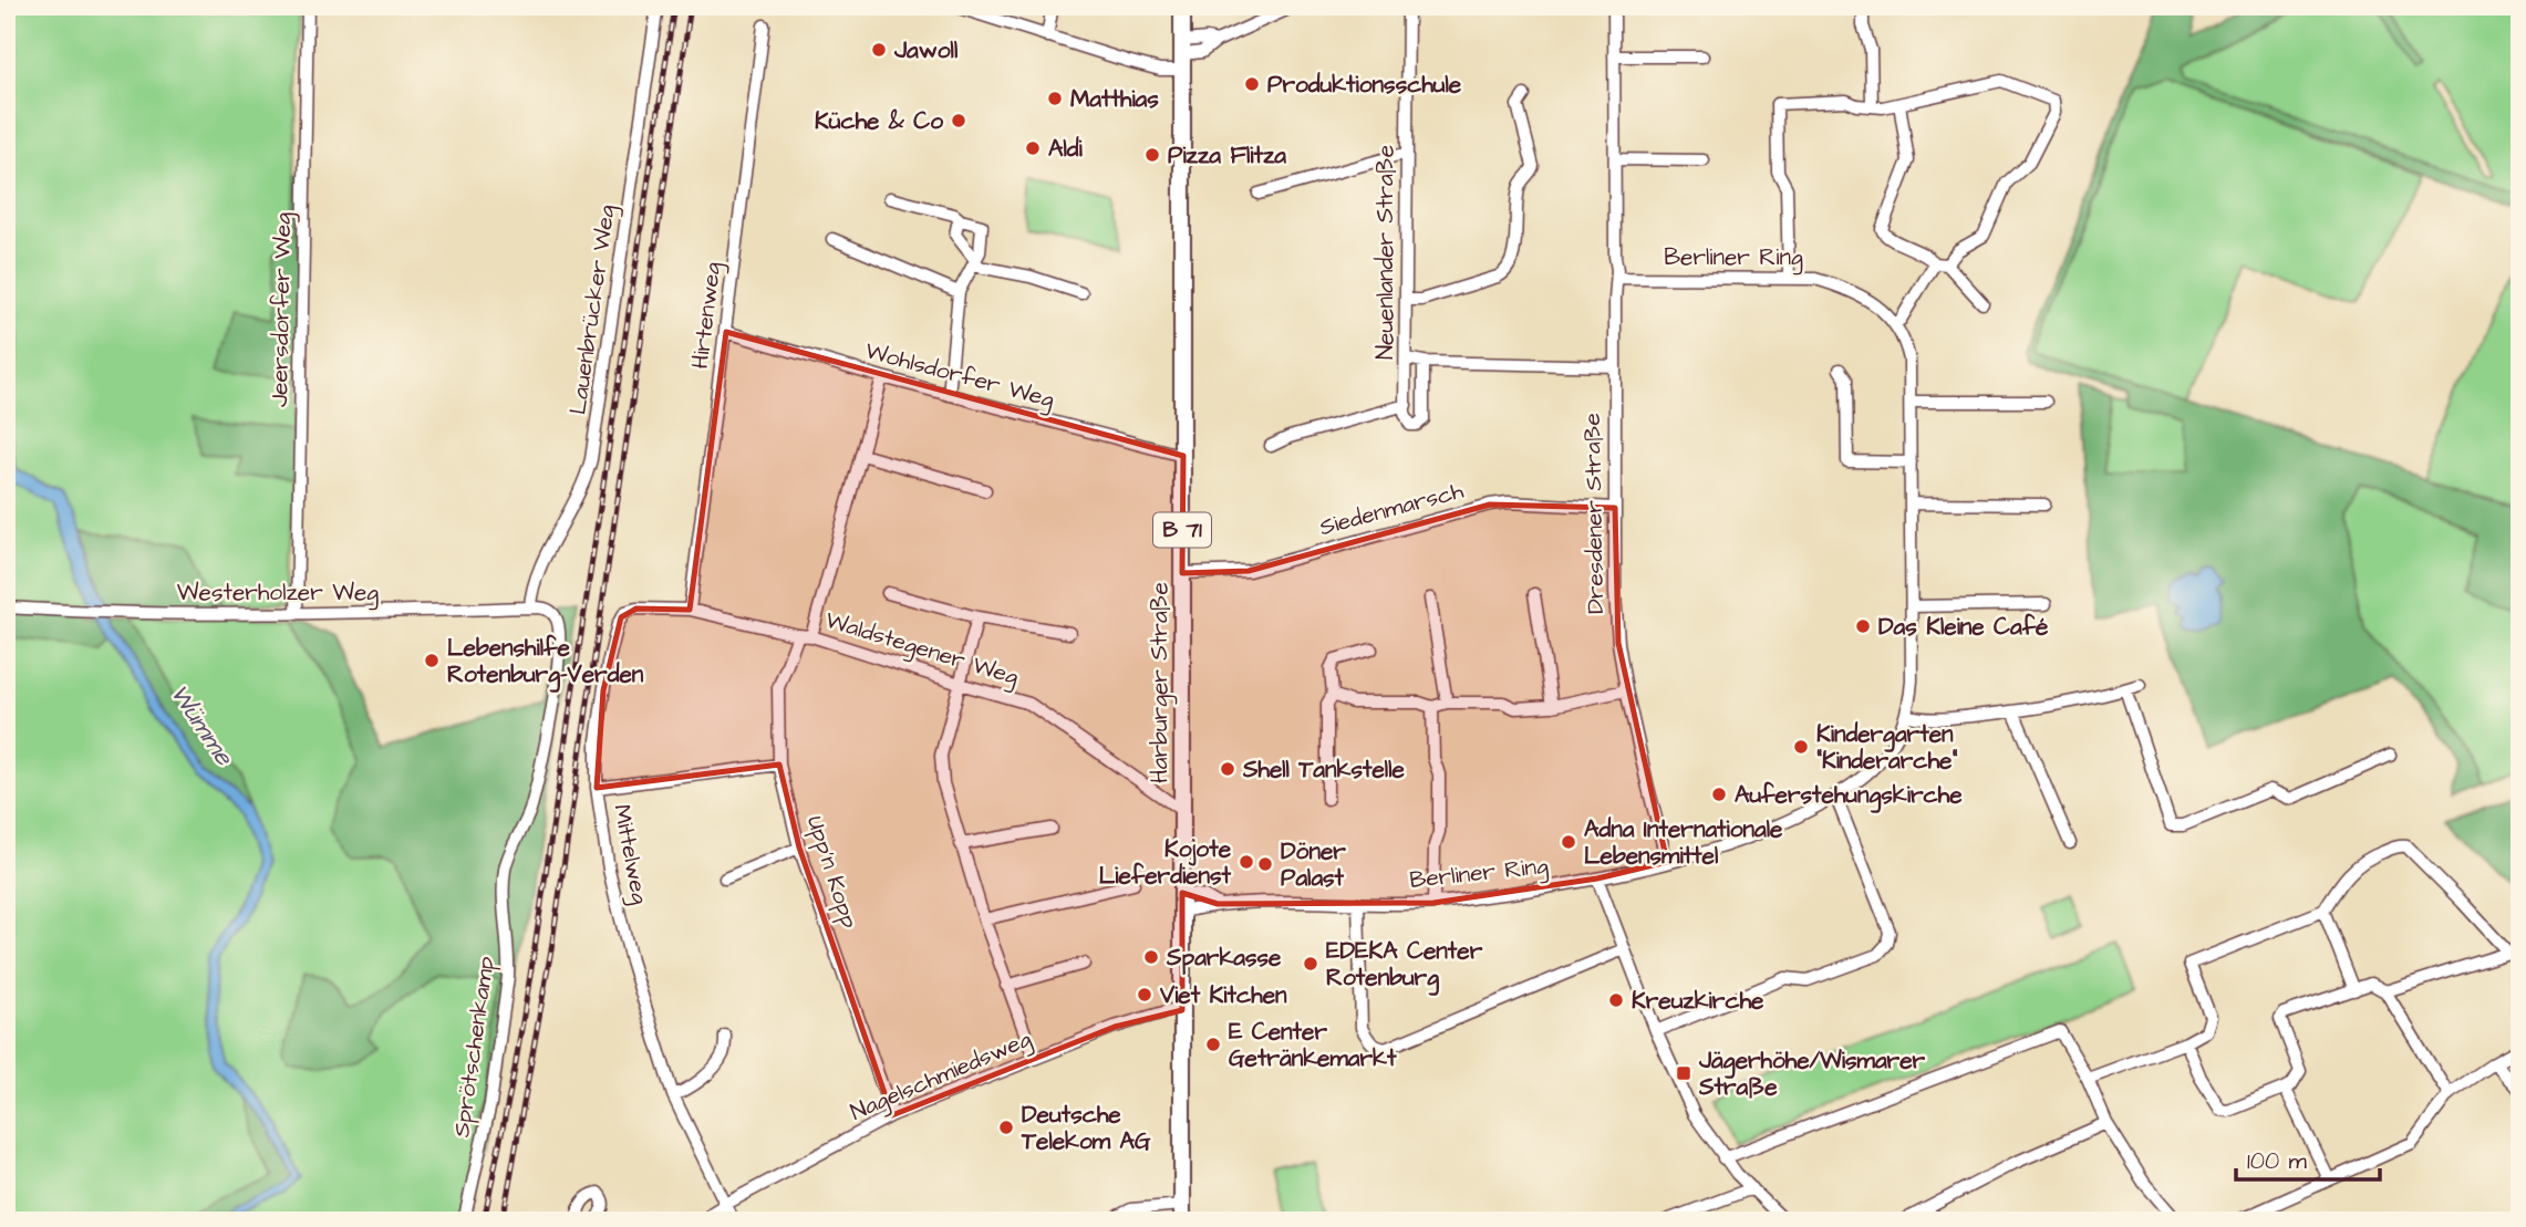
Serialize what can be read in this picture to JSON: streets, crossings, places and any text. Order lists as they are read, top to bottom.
{
  "streets": {
    "main road": ["B 71", "Harburger Straße"],
    "street": [
      "Neuenlander Straße",
      "Berliner Ring",
      "Jeersdorfer Weg",
      "Lauenbrücker Weg",
      "Hirtenweg",
      "Wohlsdorfer Weg",
      "Siedenmarsch",
      "Dresdener Straße",
      "Westerholzer Weg",
      "Waldstegener Weg",
      "Mittelweg",
      "Upp'n Kopp",
      "Sprötschenkamp",
      "Nagelschmiedsweg"
    ]
  },
  "crossings": [
    ["Berliner Ring", "Dresdener Straße"],
    ["Berliner Ring", "Harburger Straße"],
    ["Jeersdorfer Weg", "Westerholzer Weg"],
    ["Lauenbrücker Weg", "Westerholzer Weg"],
    ["Hirtenweg", "Wohlsdorfer Weg"],
    ["Hirtenweg", "Waldstegener Weg"],
    ["Wohlsdorfer Weg", "Harburger Straße"],
    ["Siedenmarsch", "Dresdener Straße"],
    ["Siedenmarsch", "Harburger Straße"],
    ["Westerholzer Weg", "Sprötschenkamp"],
    ["Waldstegener Weg", "Harburger Straße"],
    ["Waldstegener Weg", "Mittelweg"],
    ["Waldstegener Weg", "Upp'n Kopp"],
    ["Harburger Straße", "Nagelschmiedsweg"],
    ["Mittelweg", "Nagelschmiedsweg"],
    ["Upp'n Kopp", "Nagelschmiedsweg"]
  ],
  "water": ["Wümme"],
  "places": {
    "other": [
      "Jawoll",
      "Produktionsschule",
      "Matthias",
      "Küche & Co",
      "Aldi",
      "Pizza Flitza",
      "Das Kleine Café",
      "Lebenshilfe Rotenburg-Verden",
      "Kindergarten \"Kinderarche\"",
      "Shell Tankstelle",
      "Auferstehungskirche",
      "Adna Internationale Lebensmittel",
      "Kojote Lieferdienst",
      "Döner Palast",
      "Sparkasse",
      "EDEKA Center Rotenburg",
      "Viet Kitchen",
      "Kreuzkirche",
      "E Center Getränkemarkt",
      "Deutsche Telekom AG"
    ],
    "transit": ["Jägerhöhe/Wismarer Straße"]
  },
  "scale_bar": "100 m"
}
